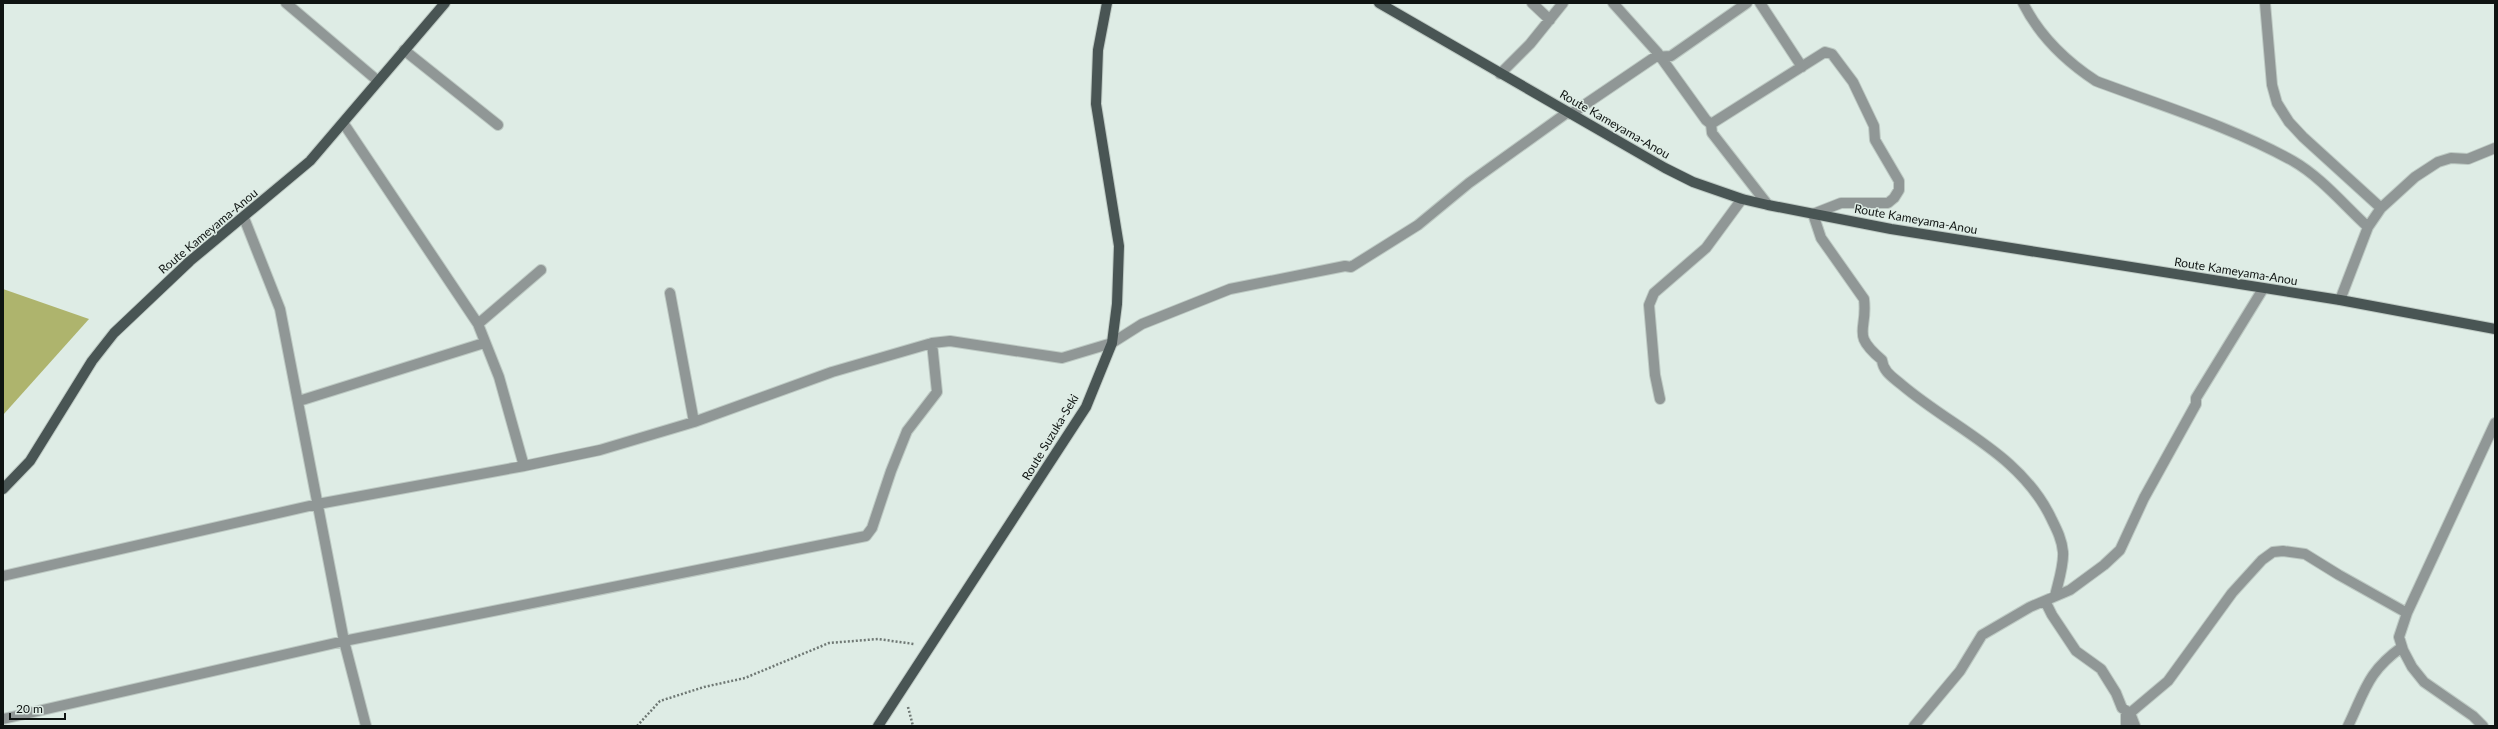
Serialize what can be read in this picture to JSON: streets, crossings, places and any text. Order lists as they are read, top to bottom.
{
  "streets": {
    "main road": ["Route Kameyama-Anou", "Route Suzuka-Seki"]
  },
  "scale_bar": "20 m"
}
